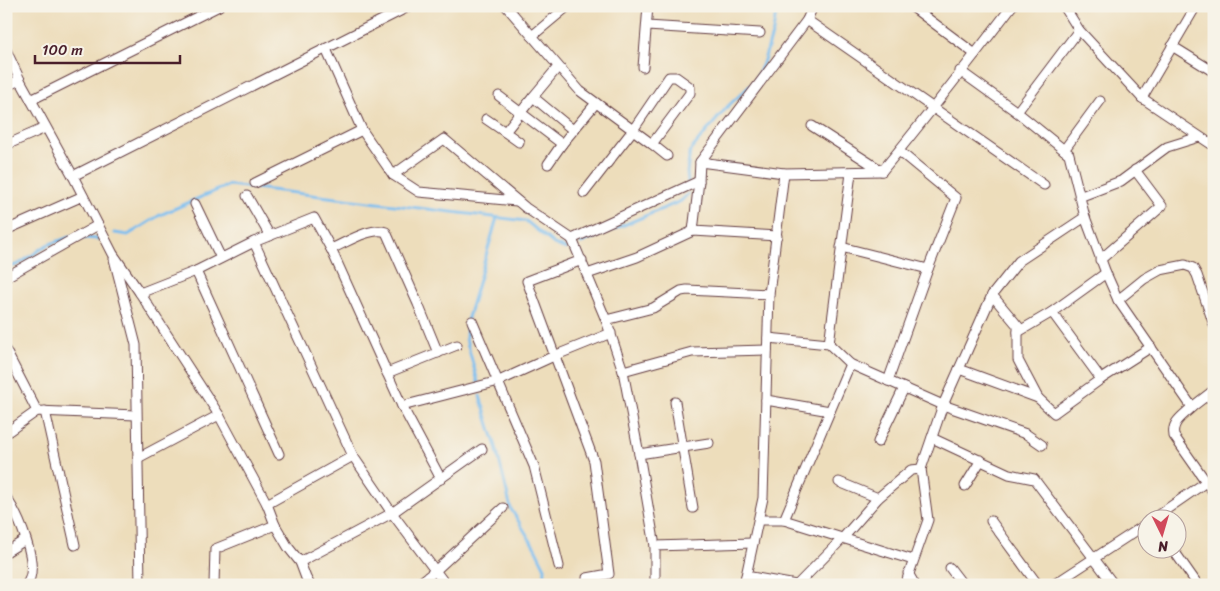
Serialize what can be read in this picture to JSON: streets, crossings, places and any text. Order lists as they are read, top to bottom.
{
  "scale_bar": "100 m",
  "north": "bottom"
}
